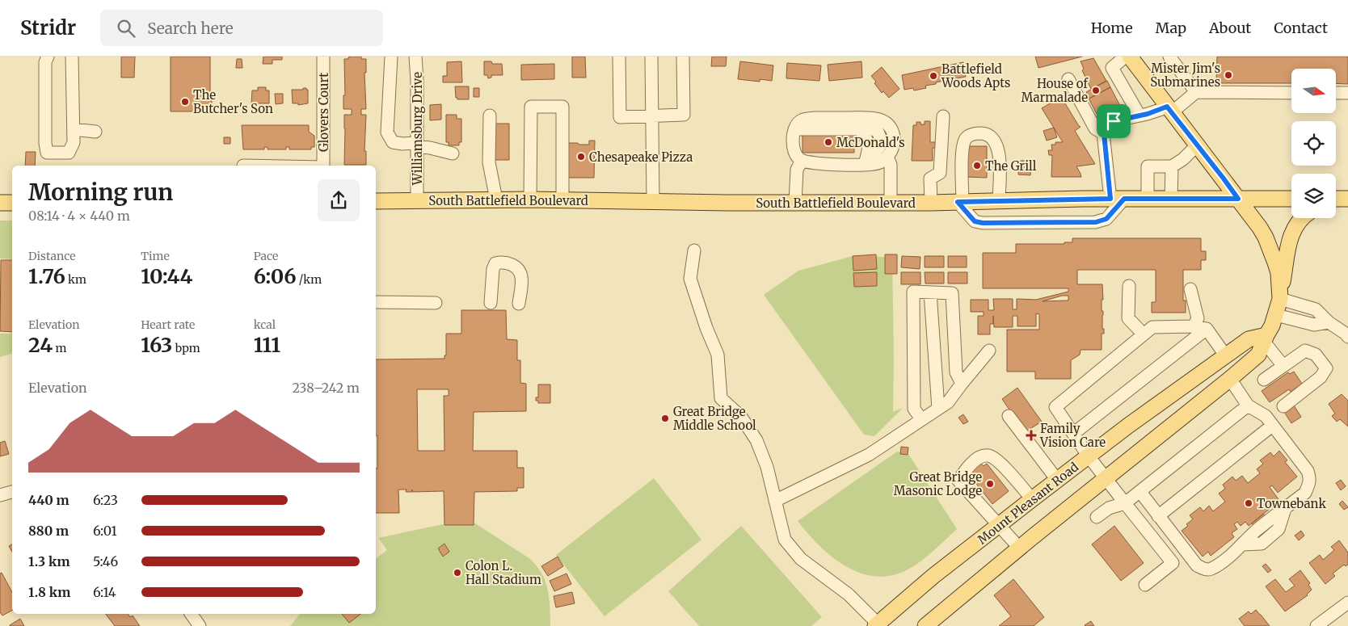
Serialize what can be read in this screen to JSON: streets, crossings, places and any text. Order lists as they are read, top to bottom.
{
  "streets": {
    "main road": ["South Battlefield Boulevard", "Mount Pleasant Road"],
    "street": ["Glovers Court", "Williamsburg Drive"]
  },
  "crossings": [
    ["Williamsburg Drive", "South Battlefield Boulevard"]
  ],
  "places": {
    "other": [
      "Mister Jim's Submarines",
      "Battlefield Woods Apts",
      "House of Marmalade",
      "The Butcher's Son",
      "McDonald's",
      "Chesapeake Pizza",
      "The Grill",
      "Great Bridge Middle School",
      "Great Bridge Masonic Lodge",
      "Townebank",
      "Colon L. Hall Stadium"
    ],
    "health": ["Family Vision Care"]
  },
  "north": "right",
  "page": {
    "header": "Stridr",
    "search": "Search here",
    "nav": [
      "Home",
      "Map",
      "About",
      "Contact"
    ],
    "heading": ["Morning run", "08:14 · 4 × 440 m"],
    "stats": [
      ["Distance", "1.76 km"],
      ["Time", "10:44"],
      ["Pace", "6:06 /km"],
      ["Elevation", "24 m"],
      ["Heart rate", "163 bpm"],
      ["kcal", "111"]
    ],
    "chart": ["Elevation", "238–242 m"],
    "list": [
      {
        "name": "440 m",
        "note": "6:23"
      },
      {
        "name": "880 m",
        "note": "6:01"
      },
      {
        "name": "1.3 km",
        "note": "5:46"
      },
      {
        "name": "1.8 km",
        "note": "6:14"
      }
    ]
  }
}
